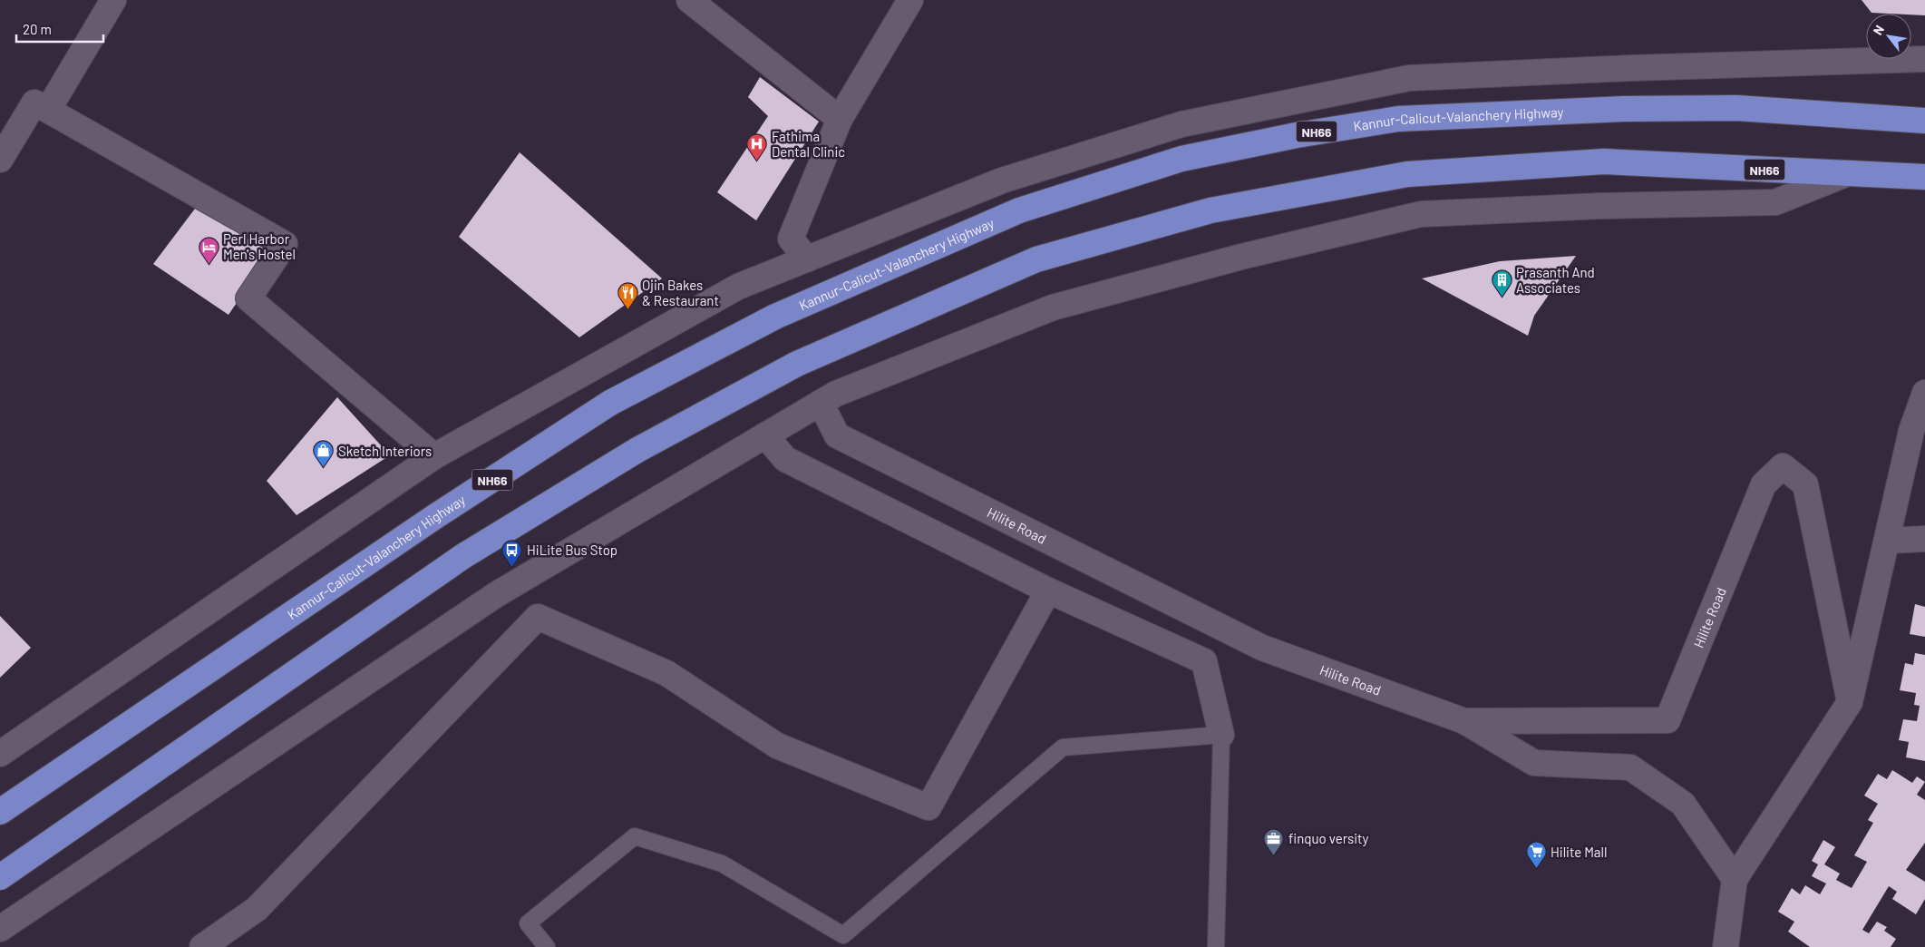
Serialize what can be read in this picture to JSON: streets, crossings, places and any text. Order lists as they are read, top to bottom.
{
  "streets": {
    "highway": ["Kannur-Calicut-Valanchery Highway", "NH66"],
    "street": ["Hilite Road"]
  },
  "places": {
    "hospital": ["Fathima Dental Clinic"],
    "hotel": ["Perl Harbor Men's Hostel"],
    "building": ["Prasanth And Associates"],
    "restaurant": ["Ojin Bakes & Restaurant"],
    "shop": ["Sketch Interiors"],
    "bus stop": ["HiLite Bus Stop"],
    "office": ["finquo versity"],
    "supermarket": ["Hilite Mall"]
  },
  "scale_bar": "20 m",
  "north": "top left"
}
